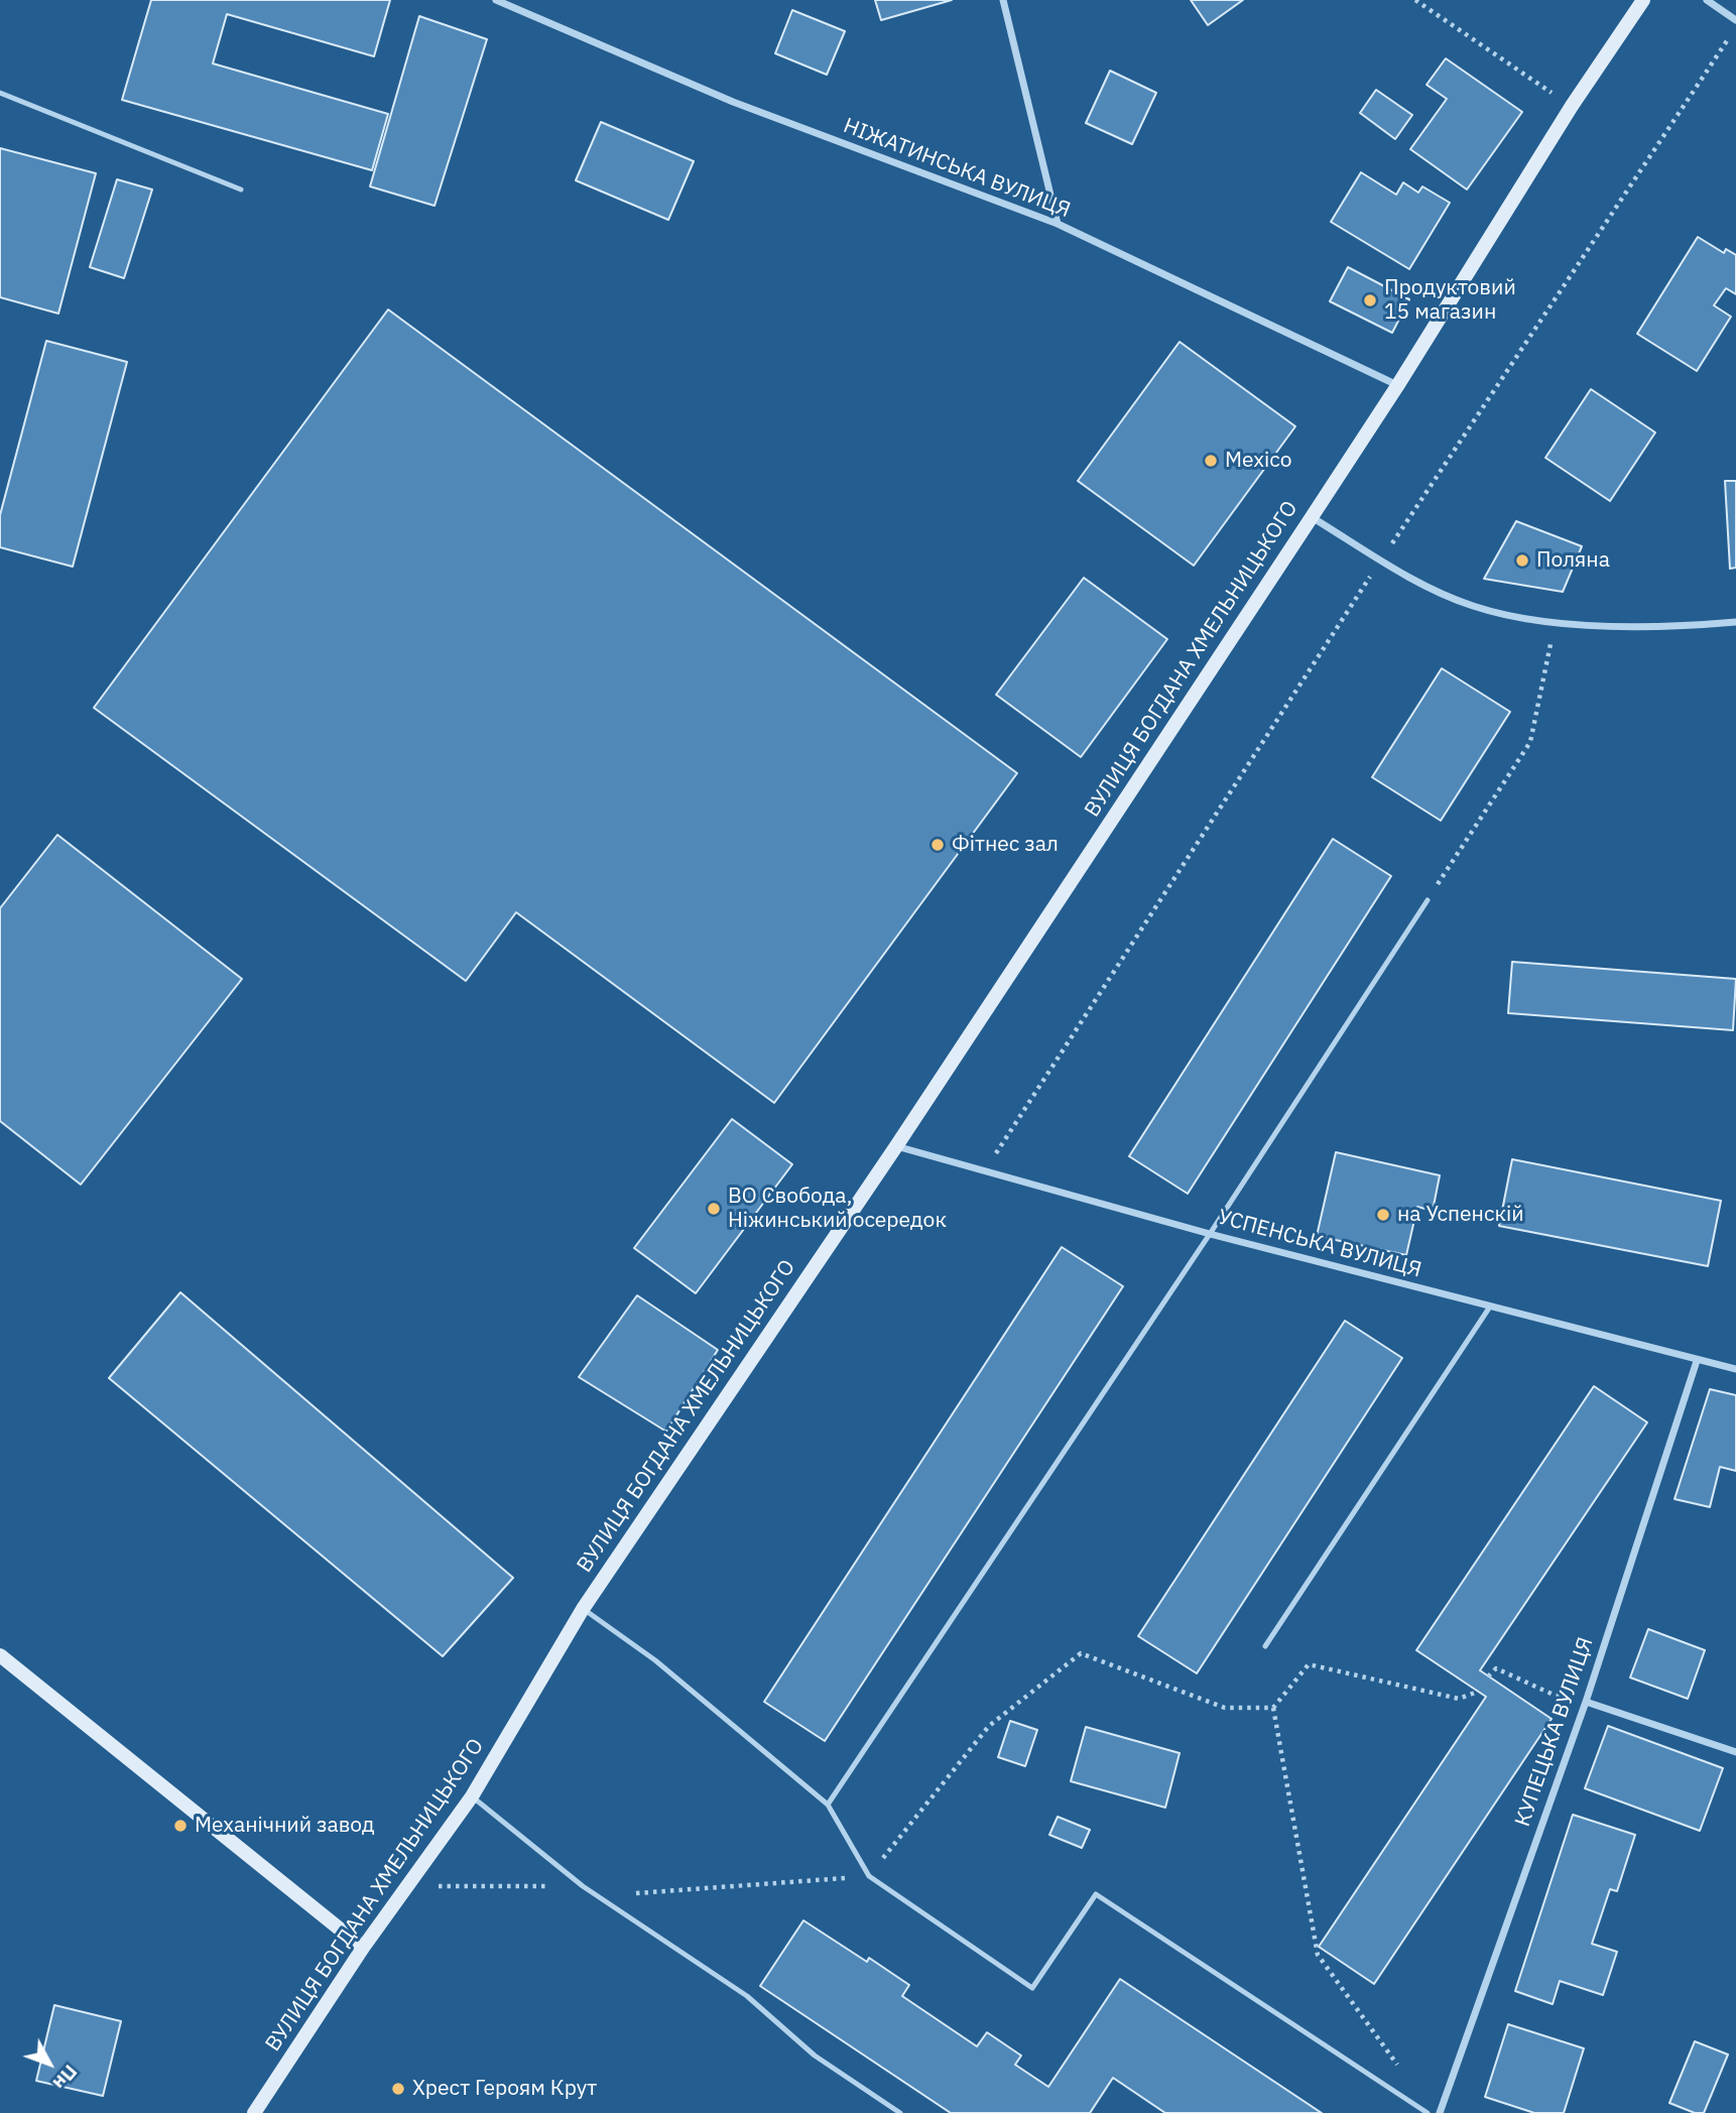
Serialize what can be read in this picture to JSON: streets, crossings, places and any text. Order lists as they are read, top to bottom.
{
  "streets": {
    "street": [
      "НІЖАТИНСЬКА ВУЛИЦЯ",
      "ВУЛИЦЯ БОГДАНА ХМЕЛЬНИЦЬКОГО",
      "УСПЕНСЬКА ВУЛИЦЯ",
      "КУПЕЦЬКА ВУЛИЦЯ"
    ]
  },
  "crossings": [
    ["НІЖАТИНСЬКА ВУЛИЦЯ", "ВУЛИЦЯ БОГДАНА ХМЕЛЬНИЦЬКОГО"],
    ["ВУЛИЦЯ БОГДАНА ХМЕЛЬНИЦЬКОГО", "УСПЕНСЬКА ВУЛИЦЯ"],
    ["УСПЕНСЬКА ВУЛИЦЯ", "КУПЕЦЬКА ВУЛИЦЯ"]
  ],
  "places": [
    "Продуктовий 15 магазин",
    "Mexico",
    "Поляна",
    "Фітнес зал",
    "ВО Свобода, Ніжинський осередок",
    "на Успенскій",
    "Механічний завод",
    "Хрест Героям Крут"
  ],
  "north": "bottom right"
}
